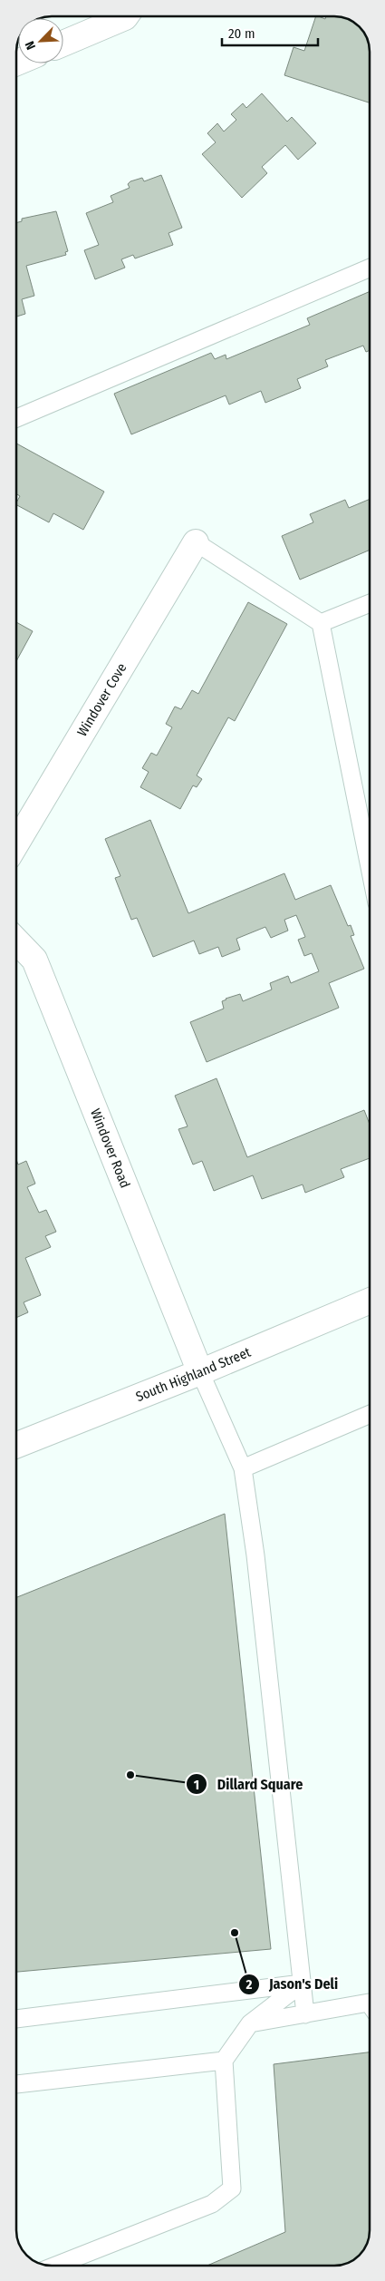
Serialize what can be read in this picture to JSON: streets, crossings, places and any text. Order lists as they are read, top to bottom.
{
  "streets": {
    "street": ["Windover Cove", "Windover Road", "South Highland Street"]
  },
  "crossings": [
    ["Windover Road", "South Highland Street"]
  ],
  "places": ["Dillard Square", "Jason's Deli"],
  "scale_bar": "20 m",
  "north": "bottom left"
}
